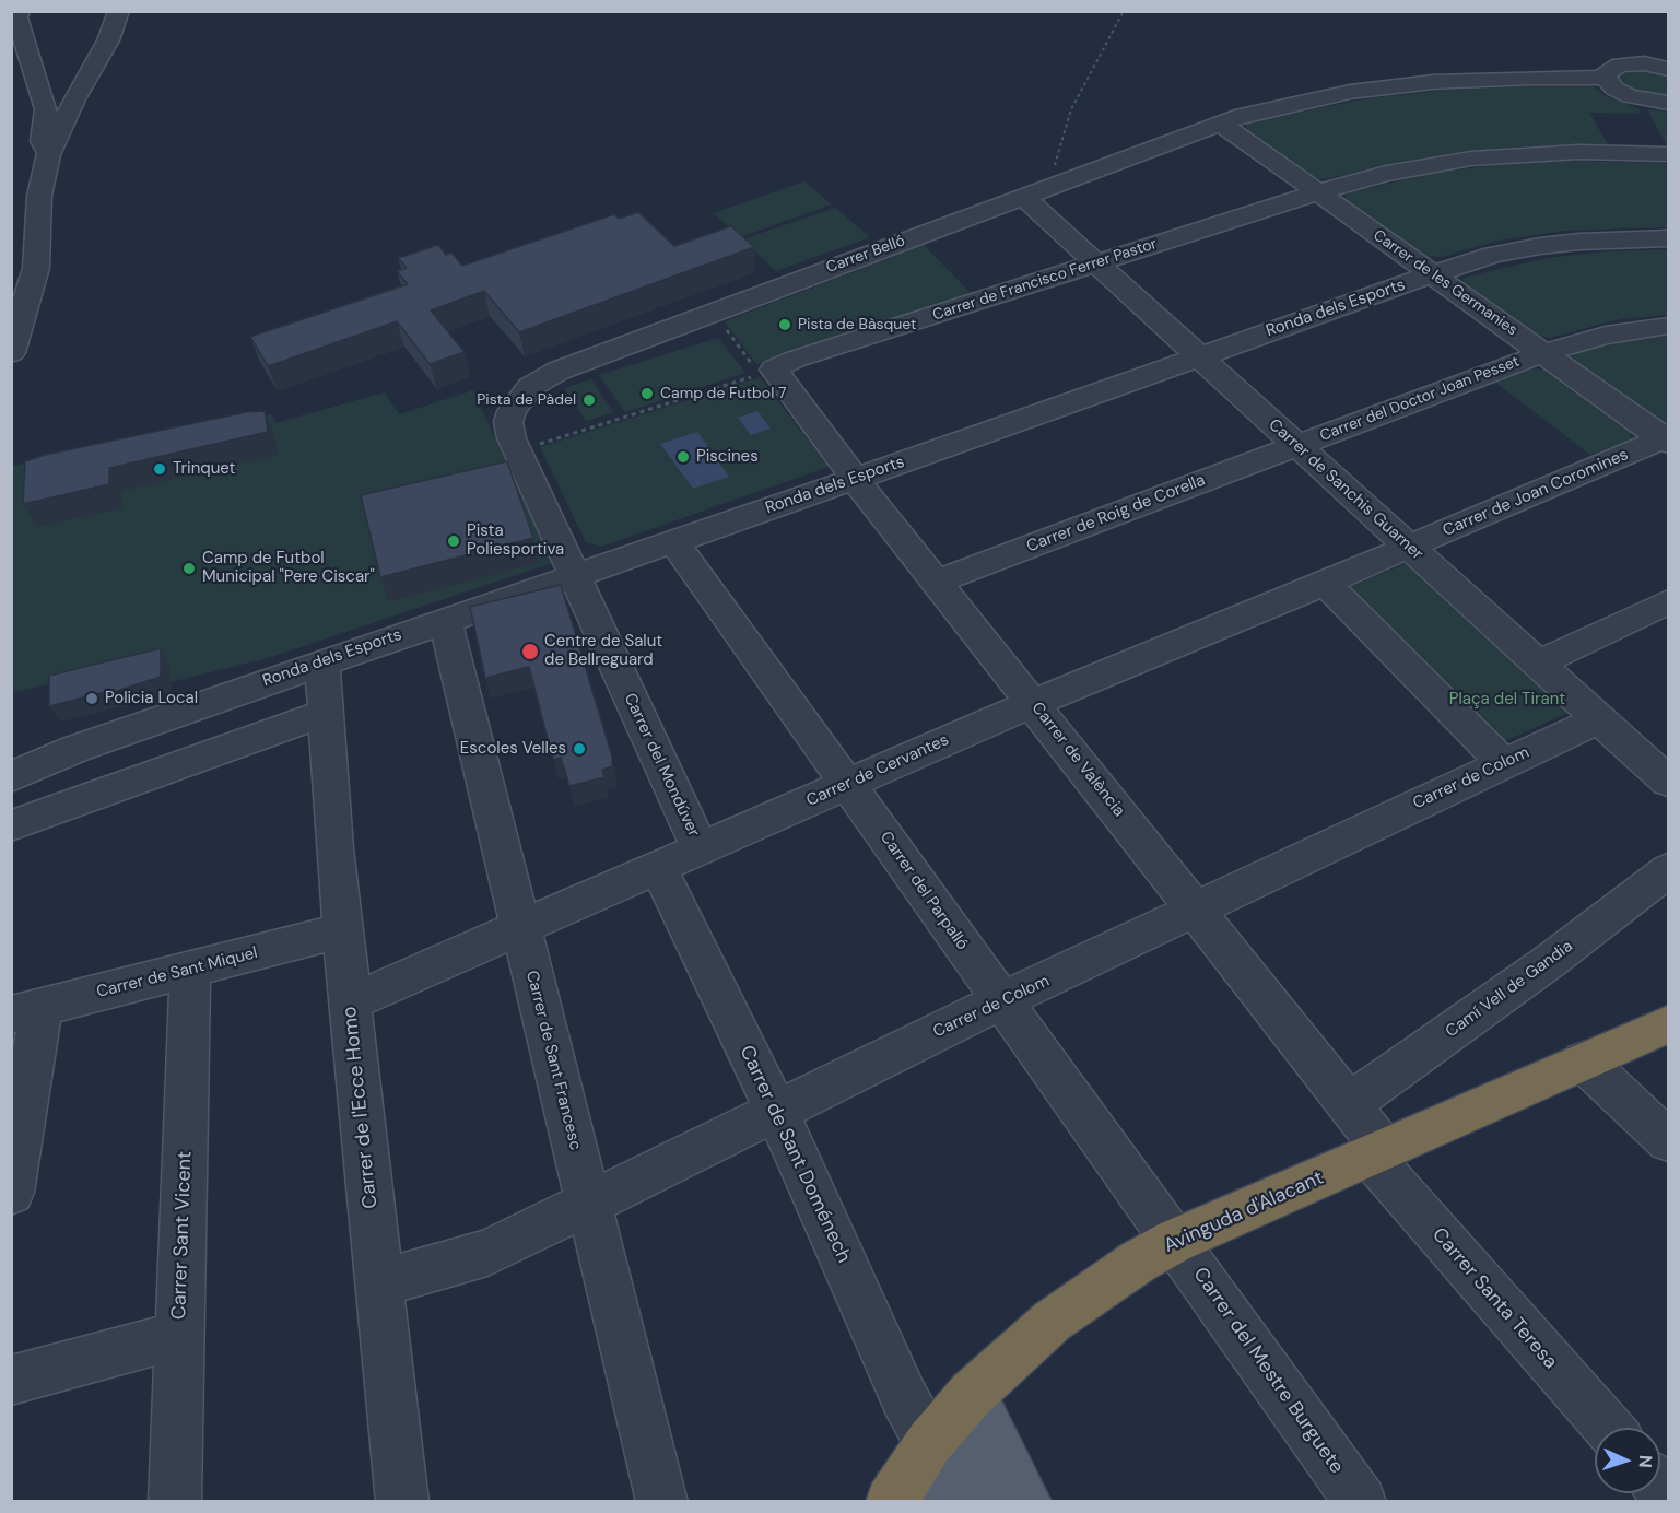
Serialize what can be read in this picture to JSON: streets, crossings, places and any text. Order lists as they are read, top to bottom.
{
  "streets": {
    "highway": ["Avinguda d'Alacant"],
    "street": [
      "Carrer Belló",
      "Carrer de Francisco Ferrer Pastor",
      "Carrer de les Germanies",
      "Ronda dels Esports",
      "Carrer del Doctor Joan Pesset",
      "Carrer de Sanchis Guarner",
      "Carrer de Joan Coromines",
      "Carrer de Roig de Corella",
      "Carrer de València",
      "Carrer del Mondúver",
      "Carrer de Cervantes",
      "Carrer de Colom",
      "Carrer del Parpalló",
      "Carrer de Sant Miquel",
      "Camí Vell de Gandia",
      "Carrer de Sant Francesc",
      "Carrer de l'Ecce Homo",
      "Carrer de Sant Doménech",
      "Carrer Sant Vicent",
      "Carrer Santa Teresa",
      "Carrer del Mestre Burguete"
    ]
  },
  "crossings": [
    ["Carrer Belló", "Carrer de les Germanies"],
    ["Carrer Belló", "Carrer de Sanchis Guarner"],
    ["Carrer Belló", "Carrer del Mondúver"],
    ["Carrer de Francisco Ferrer Pastor", "Carrer de les Germanies"],
    ["Carrer de Francisco Ferrer Pastor", "Carrer de Sanchis Guarner"],
    ["Carrer de Francisco Ferrer Pastor", "Carrer de València"],
    ["Carrer de les Germanies", "Ronda dels Esports"],
    ["Carrer de les Germanies", "Carrer del Doctor Joan Pesset"],
    ["Carrer de les Germanies", "Carrer de Joan Coromines"],
    ["Ronda dels Esports", "Carrer de Sanchis Guarner"],
    ["Ronda dels Esports", "Carrer de València"],
    ["Ronda dels Esports", "Carrer del Mondúver"],
    ["Ronda dels Esports", "Carrer del Parpalló"],
    ["Ronda dels Esports", "Carrer de Sant Francesc"],
    ["Ronda dels Esports", "Carrer de l'Ecce Homo"],
    ["Carrer del Doctor Joan Pesset", "Carrer de Sanchis Guarner"],
    ["Carrer del Doctor Joan Pesset", "Carrer de Roig de Corella"],
    ["Carrer de Sanchis Guarner", "Carrer de Joan Coromines"],
    ["Carrer de Sanchis Guarner", "Carrer de Roig de Corella"],
    ["Carrer de Sanchis Guarner", "Carrer de Cervantes"],
    ["Carrer de Sanchis Guarner", "Carrer de Colom"],
    ["Carrer de Joan Coromines", "Carrer de Cervantes"],
    ["Carrer de Roig de Corella", "Carrer de València"],
    ["Carrer de València", "Carrer de Cervantes"],
    ["Carrer de València", "Carrer de Colom"],
    ["Carrer de València", "Camí Vell de Gandia"],
    ["Carrer de València", "Avinguda d'Alacant"],
    ["Carrer de València", "Carrer Santa Teresa"],
    ["Carrer del Mondúver", "Carrer de Cervantes"],
    ["Carrer de Cervantes", "Carrer del Parpalló"],
    ["Carrer de Cervantes", "Carrer de Sant Francesc"],
    ["Carrer de Cervantes", "Carrer de l'Ecce Homo"],
    ["Carrer de Cervantes", "Carrer de Sant Doménech"],
    ["Carrer de Colom", "Carrer del Parpalló"],
    ["Carrer de Colom", "Carrer de Sant Francesc"],
    ["Carrer de Colom", "Carrer de l'Ecce Homo"],
    ["Carrer de Colom", "Carrer de Sant Doménech"],
    ["Carrer del Parpalló", "Avinguda d'Alacant"],
    ["Carrer del Parpalló", "Carrer del Mestre Burguete"],
    ["Carrer de Sant Miquel", "Carrer de l'Ecce Homo"],
    ["Carrer de Sant Miquel", "Carrer Sant Vicent"],
    ["Carrer de Sant Doménech", "Avinguda d'Alacant"],
    ["Avinguda d'Alacant", "Carrer Santa Teresa"],
    ["Avinguda d'Alacant", "Carrer del Mestre Burguete"]
  ],
  "parks": ["Plaça del Tirant"],
  "places": [
    "Pista de Bàsquet",
    "Camp de Futbol 7",
    "Pista de Pàdel",
    "Piscines",
    "Trinquet",
    "Pista Poliesportiva",
    "Camp de Futbol Municipal \"Pere Ciscar\"",
    "Centre de Salut de Bellreguard",
    "Policia Local",
    "Escoles Velles"
  ],
  "north": "right"
}
